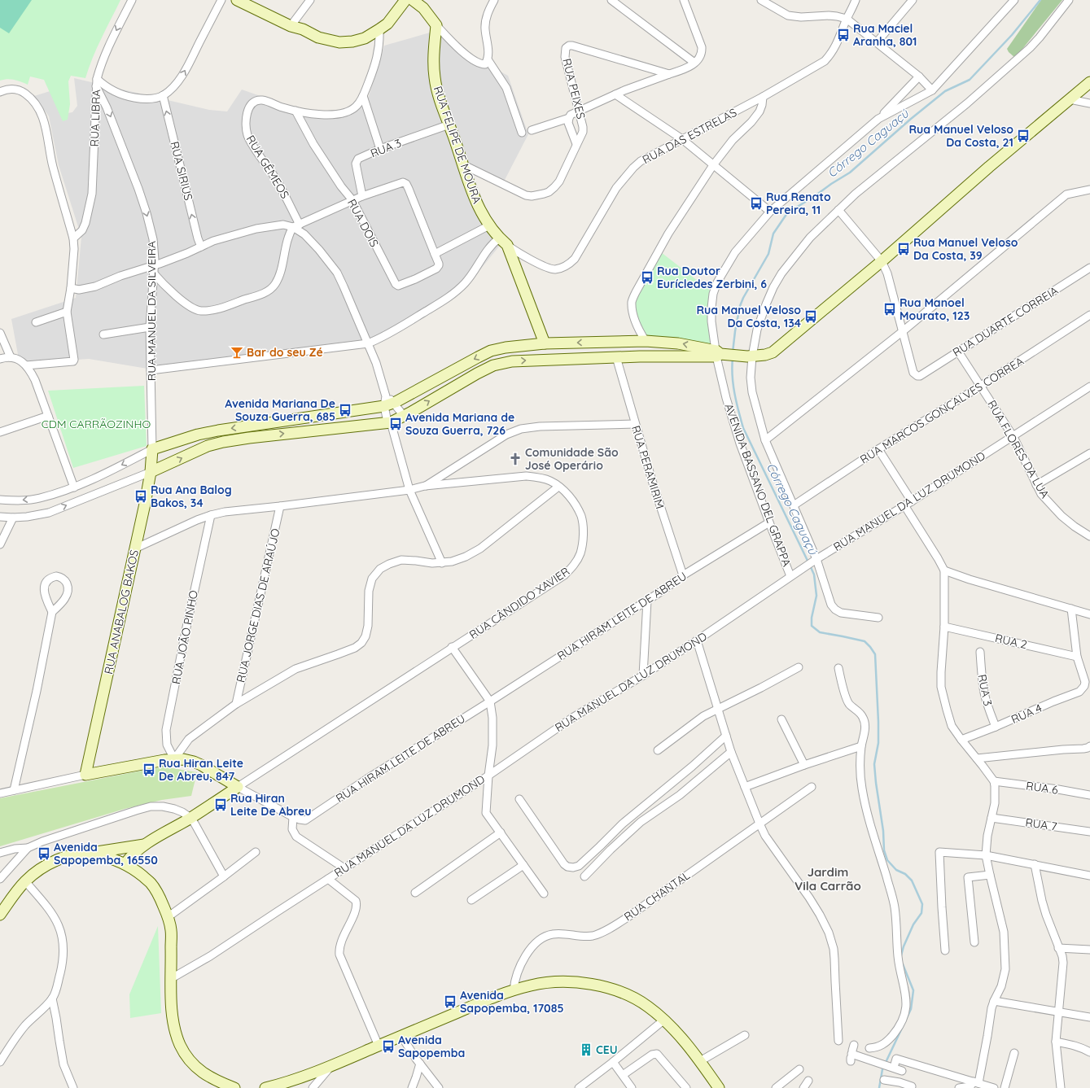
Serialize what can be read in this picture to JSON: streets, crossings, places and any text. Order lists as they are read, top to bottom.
{
  "streets": {
    "main road": [
      "RUA DAS ESTRELAS",
      "RUA FELIPE DE MOURA",
      "RUA CÂNDIDO XAVIER",
      "RUA ANABALOG BAKOS",
      "RUA HIRAM LEITE DE ABREU"
    ],
    "street": [
      "RUA PEIXES",
      "RUA LIBRA",
      "RUA 3",
      "RUA GÊMEOS",
      "RUA SIRIUS",
      "RUA DOIS",
      "RUA MANUEL DA SILVEIRA",
      "RUA DUARTE CORREIA",
      "RUA MARCOS GONÇALVES CORREA",
      "RUA FLORES DA LUA",
      "RUA PERAMIRIM",
      "AVENIDA BASSANO DEL GRAPPA",
      "RUA MANUEL DA LUZ DRUMOND",
      "RUA JORGE DIAS DE ARAÚJO",
      "RUA JOÃO PINHO",
      "RUA 2",
      "RUA 4",
      "RUA 6",
      "RUA 7",
      "RUA CHANTAL"
    ]
  },
  "crossings": [
    ["RUA PEIXES", "RUA FELIPE DE MOURA"],
    ["RUA LIBRA", "RUA MANUEL DA SILVEIRA"],
    ["RUA DAS ESTRELAS", "RUA FELIPE DE MOURA"],
    ["RUA FELIPE DE MOURA", "RUA 3"],
    ["RUA 3", "RUA 4"],
    ["RUA GÊMEOS", "RUA DOIS"],
    ["RUA MANUEL DA SILVEIRA", "RUA ANABALOG BAKOS"],
    ["RUA DUARTE CORREIA", "RUA FLORES DA LUA"],
    ["RUA MARCOS GONÇALVES CORREA", "RUA FLORES DA LUA"],
    ["RUA MARCOS GONÇALVES CORREA", "AVENIDA BASSANO DEL GRAPPA"],
    ["RUA FLORES DA LUA", "RUA MANUEL DA LUZ DRUMOND"],
    ["RUA PERAMIRIM", "RUA HIRAM LEITE DE ABREU"],
    ["AVENIDA BASSANO DEL GRAPPA", "RUA MANUEL DA LUZ DRUMOND"],
    ["AVENIDA BASSANO DEL GRAPPA", "RUA HIRAM LEITE DE ABREU"],
    ["RUA CÂNDIDO XAVIER", "RUA JORGE DIAS DE ARAÚJO"],
    ["RUA CÂNDIDO XAVIER", "RUA ANABALOG BAKOS"],
    ["RUA CÂNDIDO XAVIER", "RUA HIRAM LEITE DE ABREU"],
    ["RUA CÂNDIDO XAVIER", "RUA JOÃO PINHO"],
    ["RUA ANABALOG BAKOS", "RUA HIRAM LEITE DE ABREU"],
    ["RUA HIRAM LEITE DE ABREU", "RUA JOÃO PINHO"],
    ["RUA 2", "RUA 4"]
  ],
  "one_way": ["RUA LIBRA", "RUA SIRIUS", "RUA MANUEL DA SILVEIRA"],
  "districts": ["Jardim Vila Carrão"],
  "water": ["Córrego Caguaçú"],
  "parks": ["CDM CARRÃOZINHO"],
  "places": {
    "bus stop": [
      "Rua Maciel Aranha, 801",
      "Rua Manuel Veloso Da Costa, 21",
      "Rua Renato Pereira, 11",
      "Rua Manuel Veloso Da Costa, 39",
      "Rua Doutor Eurícledes Zerbini, 6",
      "Rua Manoel Mourato, 123",
      "Rua Manuel Veloso Da Costa, 134",
      "Avenida Mariana De Souza Guerra, 685",
      "Avenida Mariana de Souza Guerra, 726",
      "Rua Ana Balog Bakos, 34",
      "Rua Hiran Leite De Abreu, 847",
      "Rua Hiran Leite De Abreu",
      "Avenida Sapopemba, 16550",
      "Avenida Sapopemba, 17085",
      "Avenida Sapopemba"
    ],
    "bar": ["Bar do seu Zé"],
    "church": ["Comunidade São José Operário"],
    "building": ["CEU"]
  }
}
